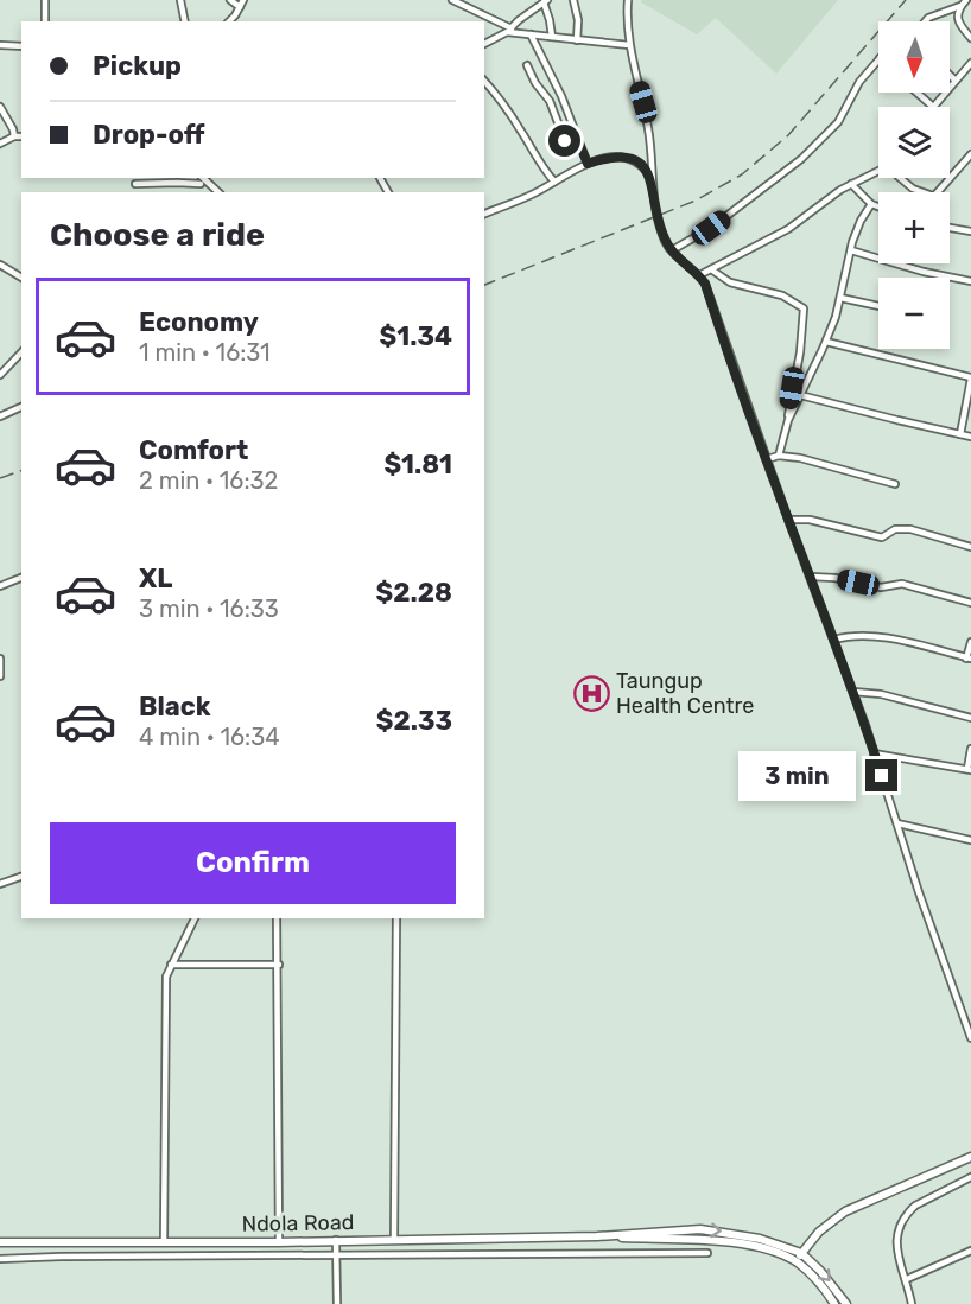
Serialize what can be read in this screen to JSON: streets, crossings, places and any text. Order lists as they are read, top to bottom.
{
  "streets": {
    "main road": ["Ndola Road"]
  },
  "places": {
    "hospital": ["Taungup Health Centre"]
  },
  "north": "bottom",
  "page": {
    "map_buttons": ["+", "−"],
    "banner": ["Pickup", "Drop-off"],
    "heading": "Choose a ride",
    "list": [
      {
        "name": "Economy",
        "note": "1 min · 16:31",
        "value": "$1.34"
      },
      {
        "name": "Comfort",
        "note": "2 min · 16:32",
        "value": "$1.81"
      },
      {
        "name": "XL",
        "note": "3 min · 16:33",
        "value": "$2.28"
      },
      {
        "name": "Black",
        "note": "4 min · 16:34",
        "value": "$2.33"
      }
    ],
    "bubble": "3 min",
    "buttons": "Confirm"
  }
}
